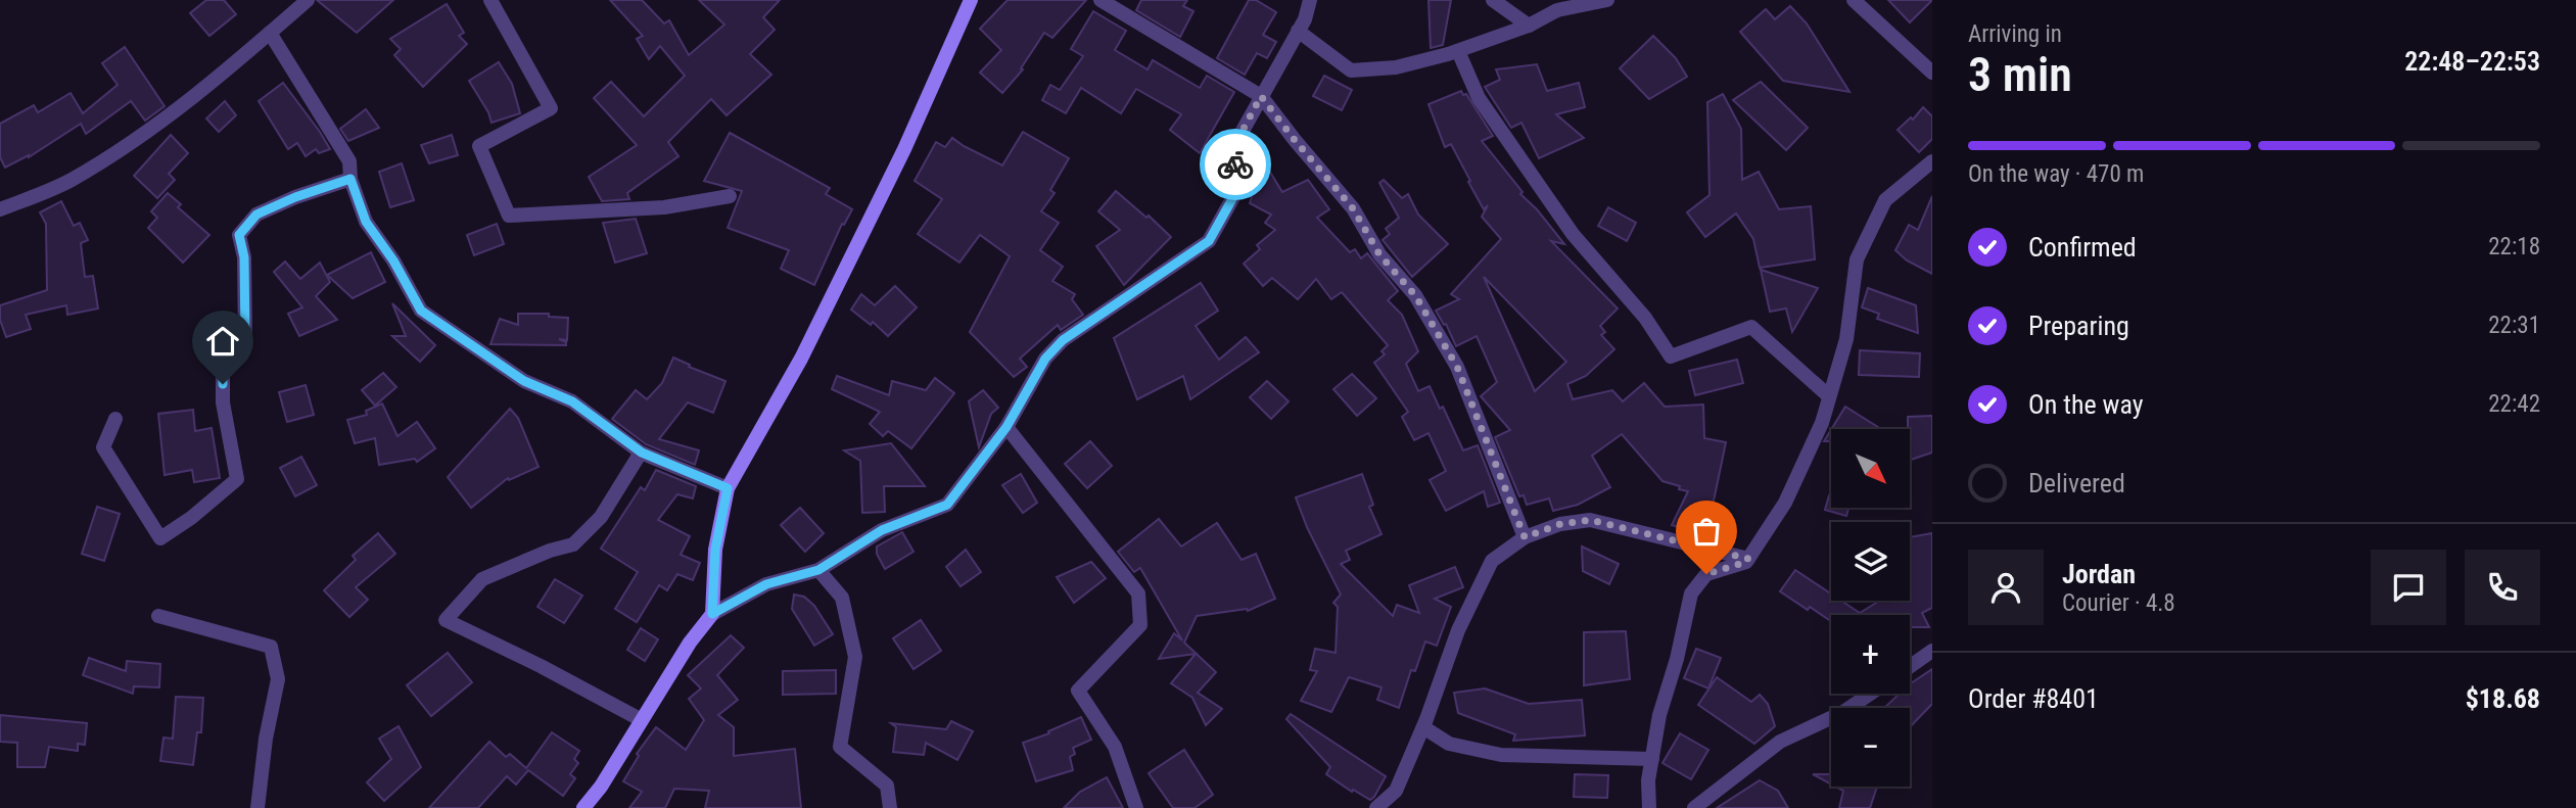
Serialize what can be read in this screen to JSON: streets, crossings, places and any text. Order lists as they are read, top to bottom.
{
  "north": "bottom right",
  "page": {
    "heading": ["3 min", "Arriving in", "22:48–22:53"],
    "panel": [
      "Jordan",
      "Courier · 4.8",
      "Order #8401",
      "$18.68"
    ],
    "bar": "On the way · 470 m",
    "list": [
      ["Confirmed", "22:18"],
      ["Preparing", "22:31"],
      ["On the way", "22:42"],
      "Delivered"
    ],
    "map_buttons": ["+", "−"]
  }
}
